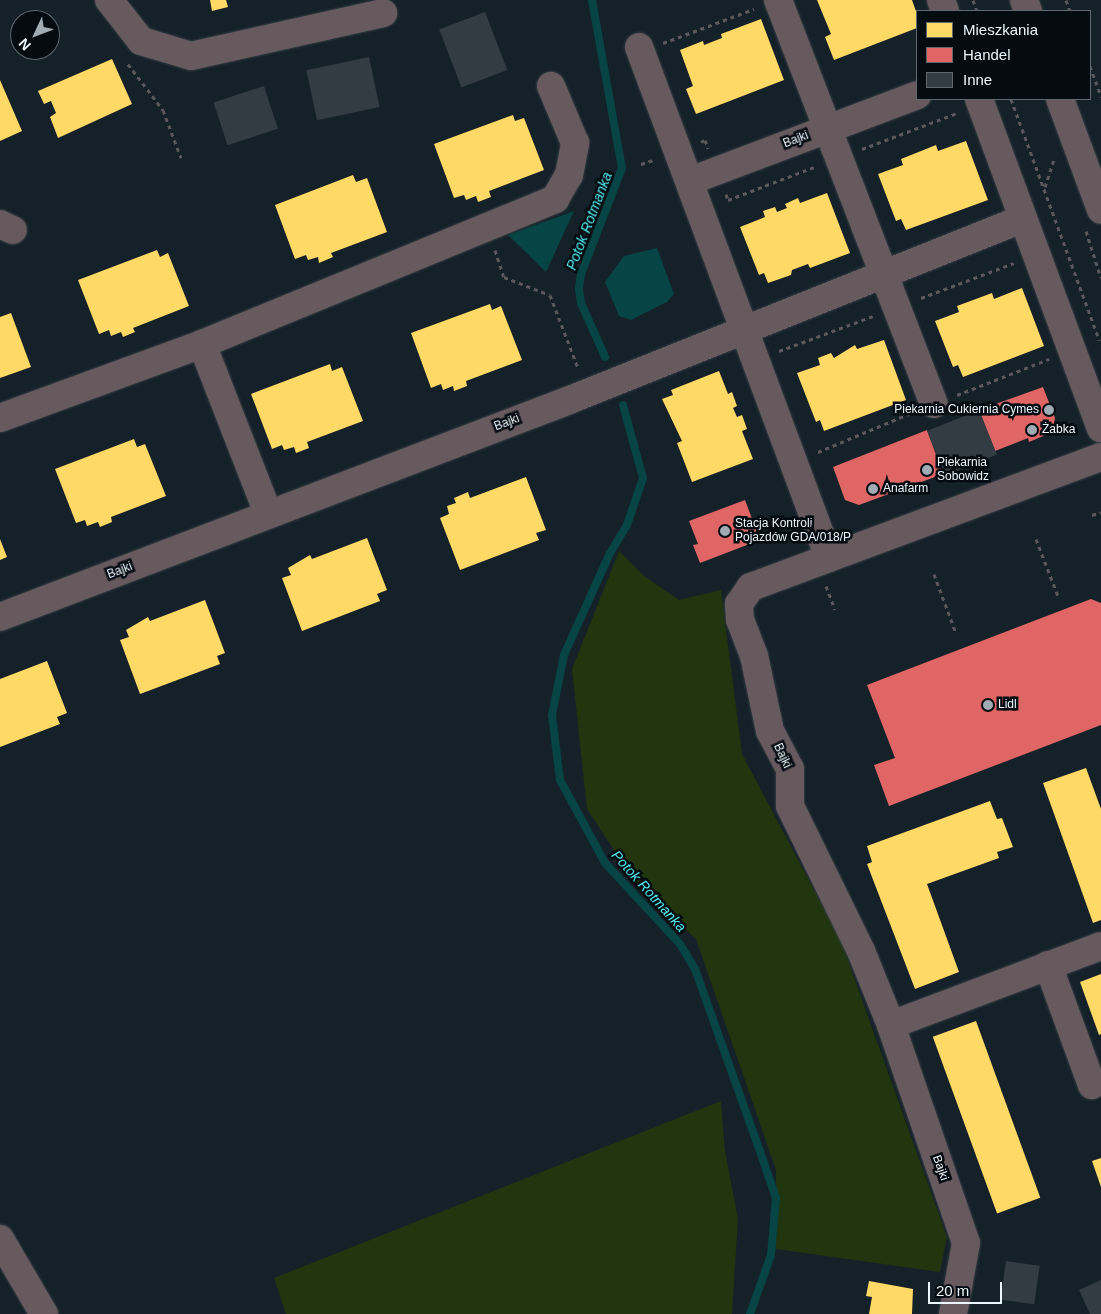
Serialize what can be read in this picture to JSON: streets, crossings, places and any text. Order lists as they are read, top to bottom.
{
  "streets": {
    "street": ["Bajki"]
  },
  "water": ["Potok Rotmanka"],
  "places": [
    "Piekarnia Cukiernia Cymes",
    "Żabka",
    "Piekarnia Sobowidz",
    "Anafarm",
    "Stacja Kontroli Pojazdów GDA/018/P",
    "Lidl"
  ],
  "legend": ["Mieszkania", "Handel", "Inne"],
  "scale_bar": "20 m",
  "north": "bottom left"
}
